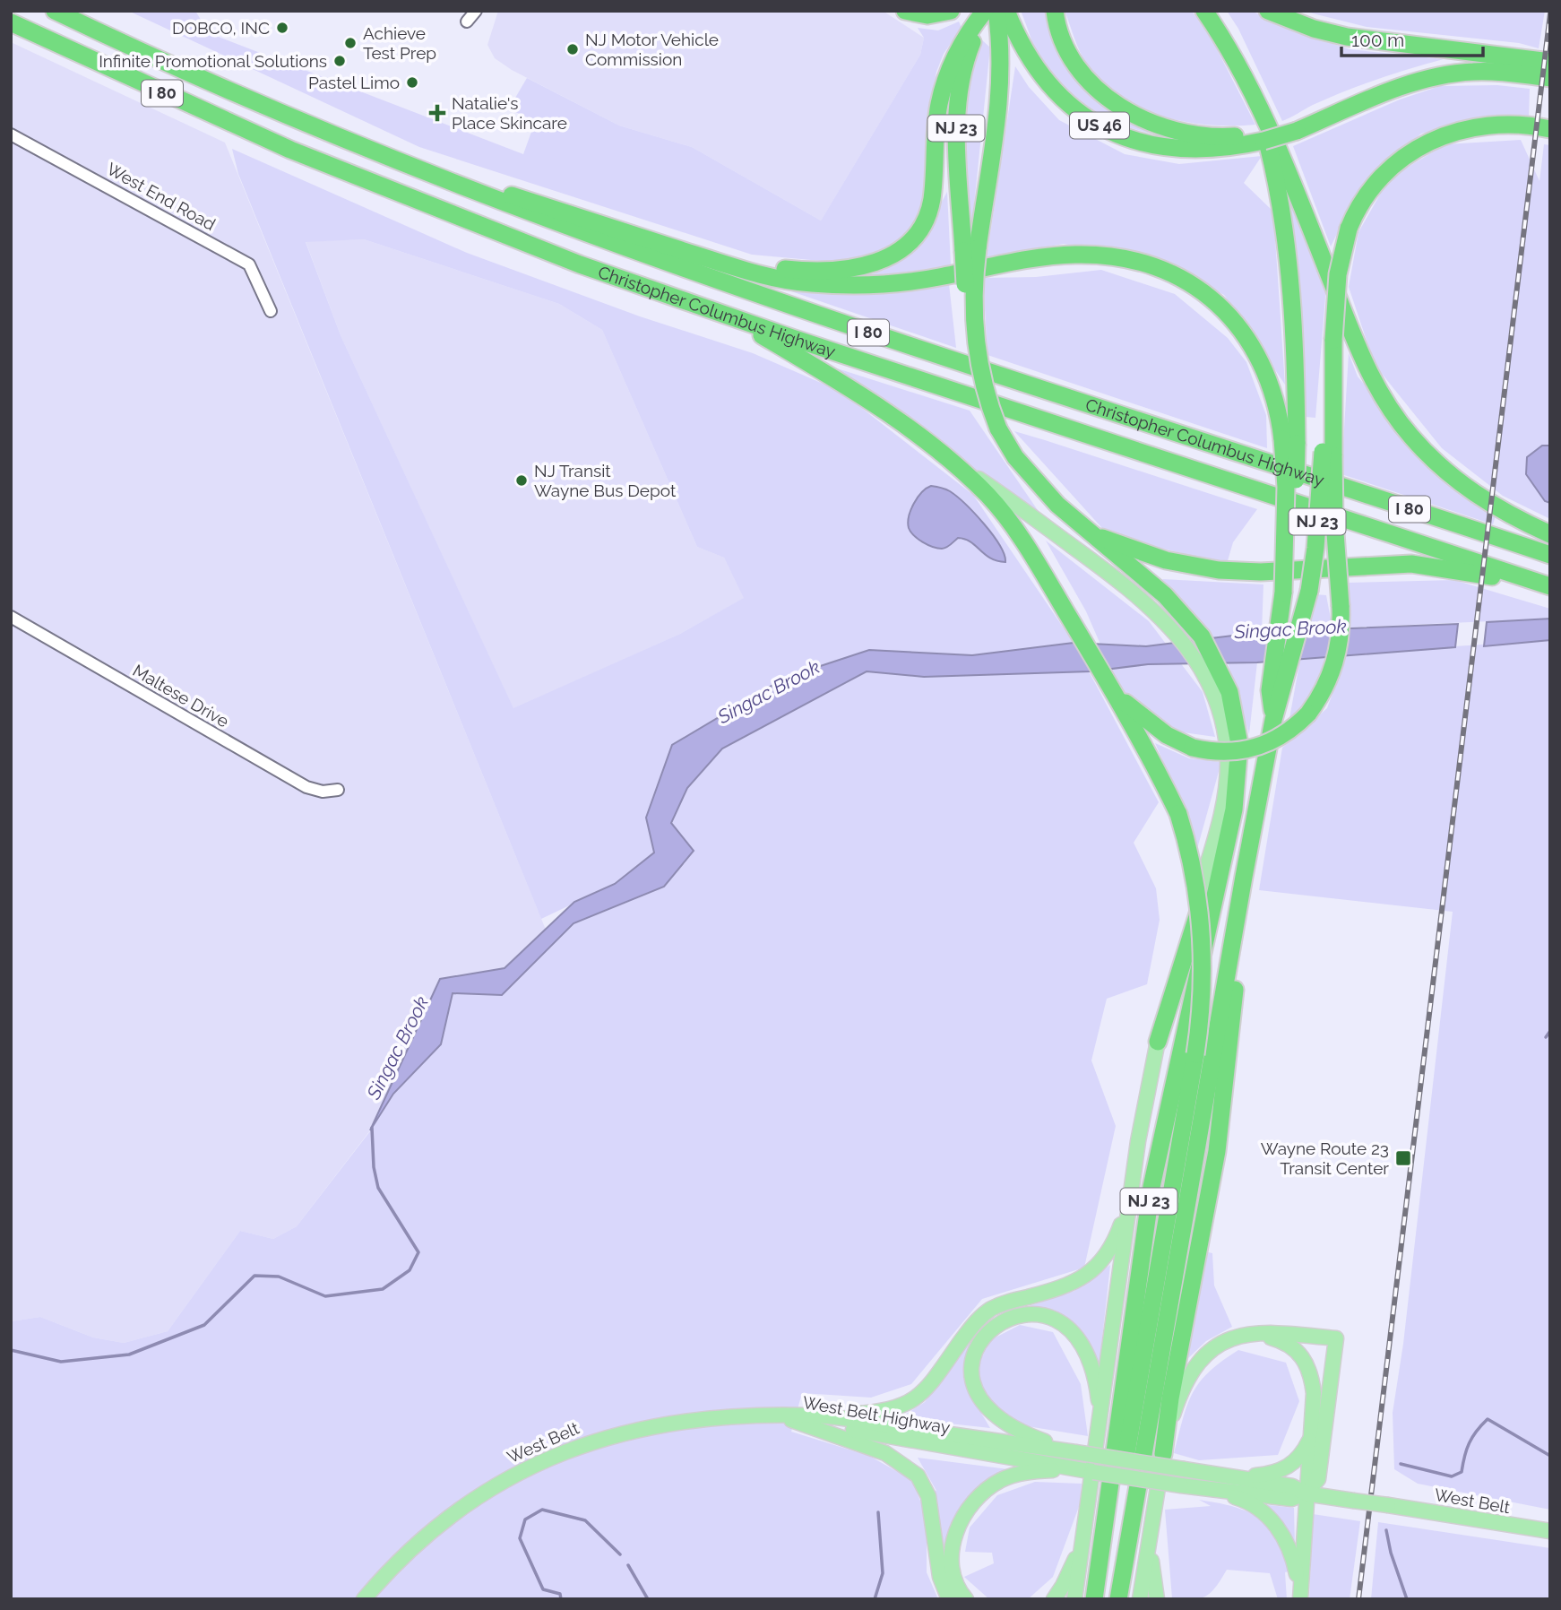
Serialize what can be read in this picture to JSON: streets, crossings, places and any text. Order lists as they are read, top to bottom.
{
  "streets": {
    "highway": [
      "I 80",
      "US 46",
      "NJ 23",
      "Christopher Columbus Highway"
    ],
    "main road": ["West Belt Highway", "West Belt"],
    "street": ["West End Road", "Maltese Drive"]
  },
  "crossings": [
    ["West Belt Highway", "West Belt"]
  ],
  "water": ["Singac Brook"],
  "places": {
    "other": [
      "DOBCO, INC",
      "Achieve Test Prep",
      "NJ Motor Vehicle Commission",
      "Infinite Promotional Solutions",
      "Pastel Limo",
      "NJ Transit Wayne Bus Depot"
    ],
    "health": ["Natalie's Place Skincare"],
    "transit": ["Wayne Route 23 Transit Center"]
  },
  "scale_bar": "100 m"
}
